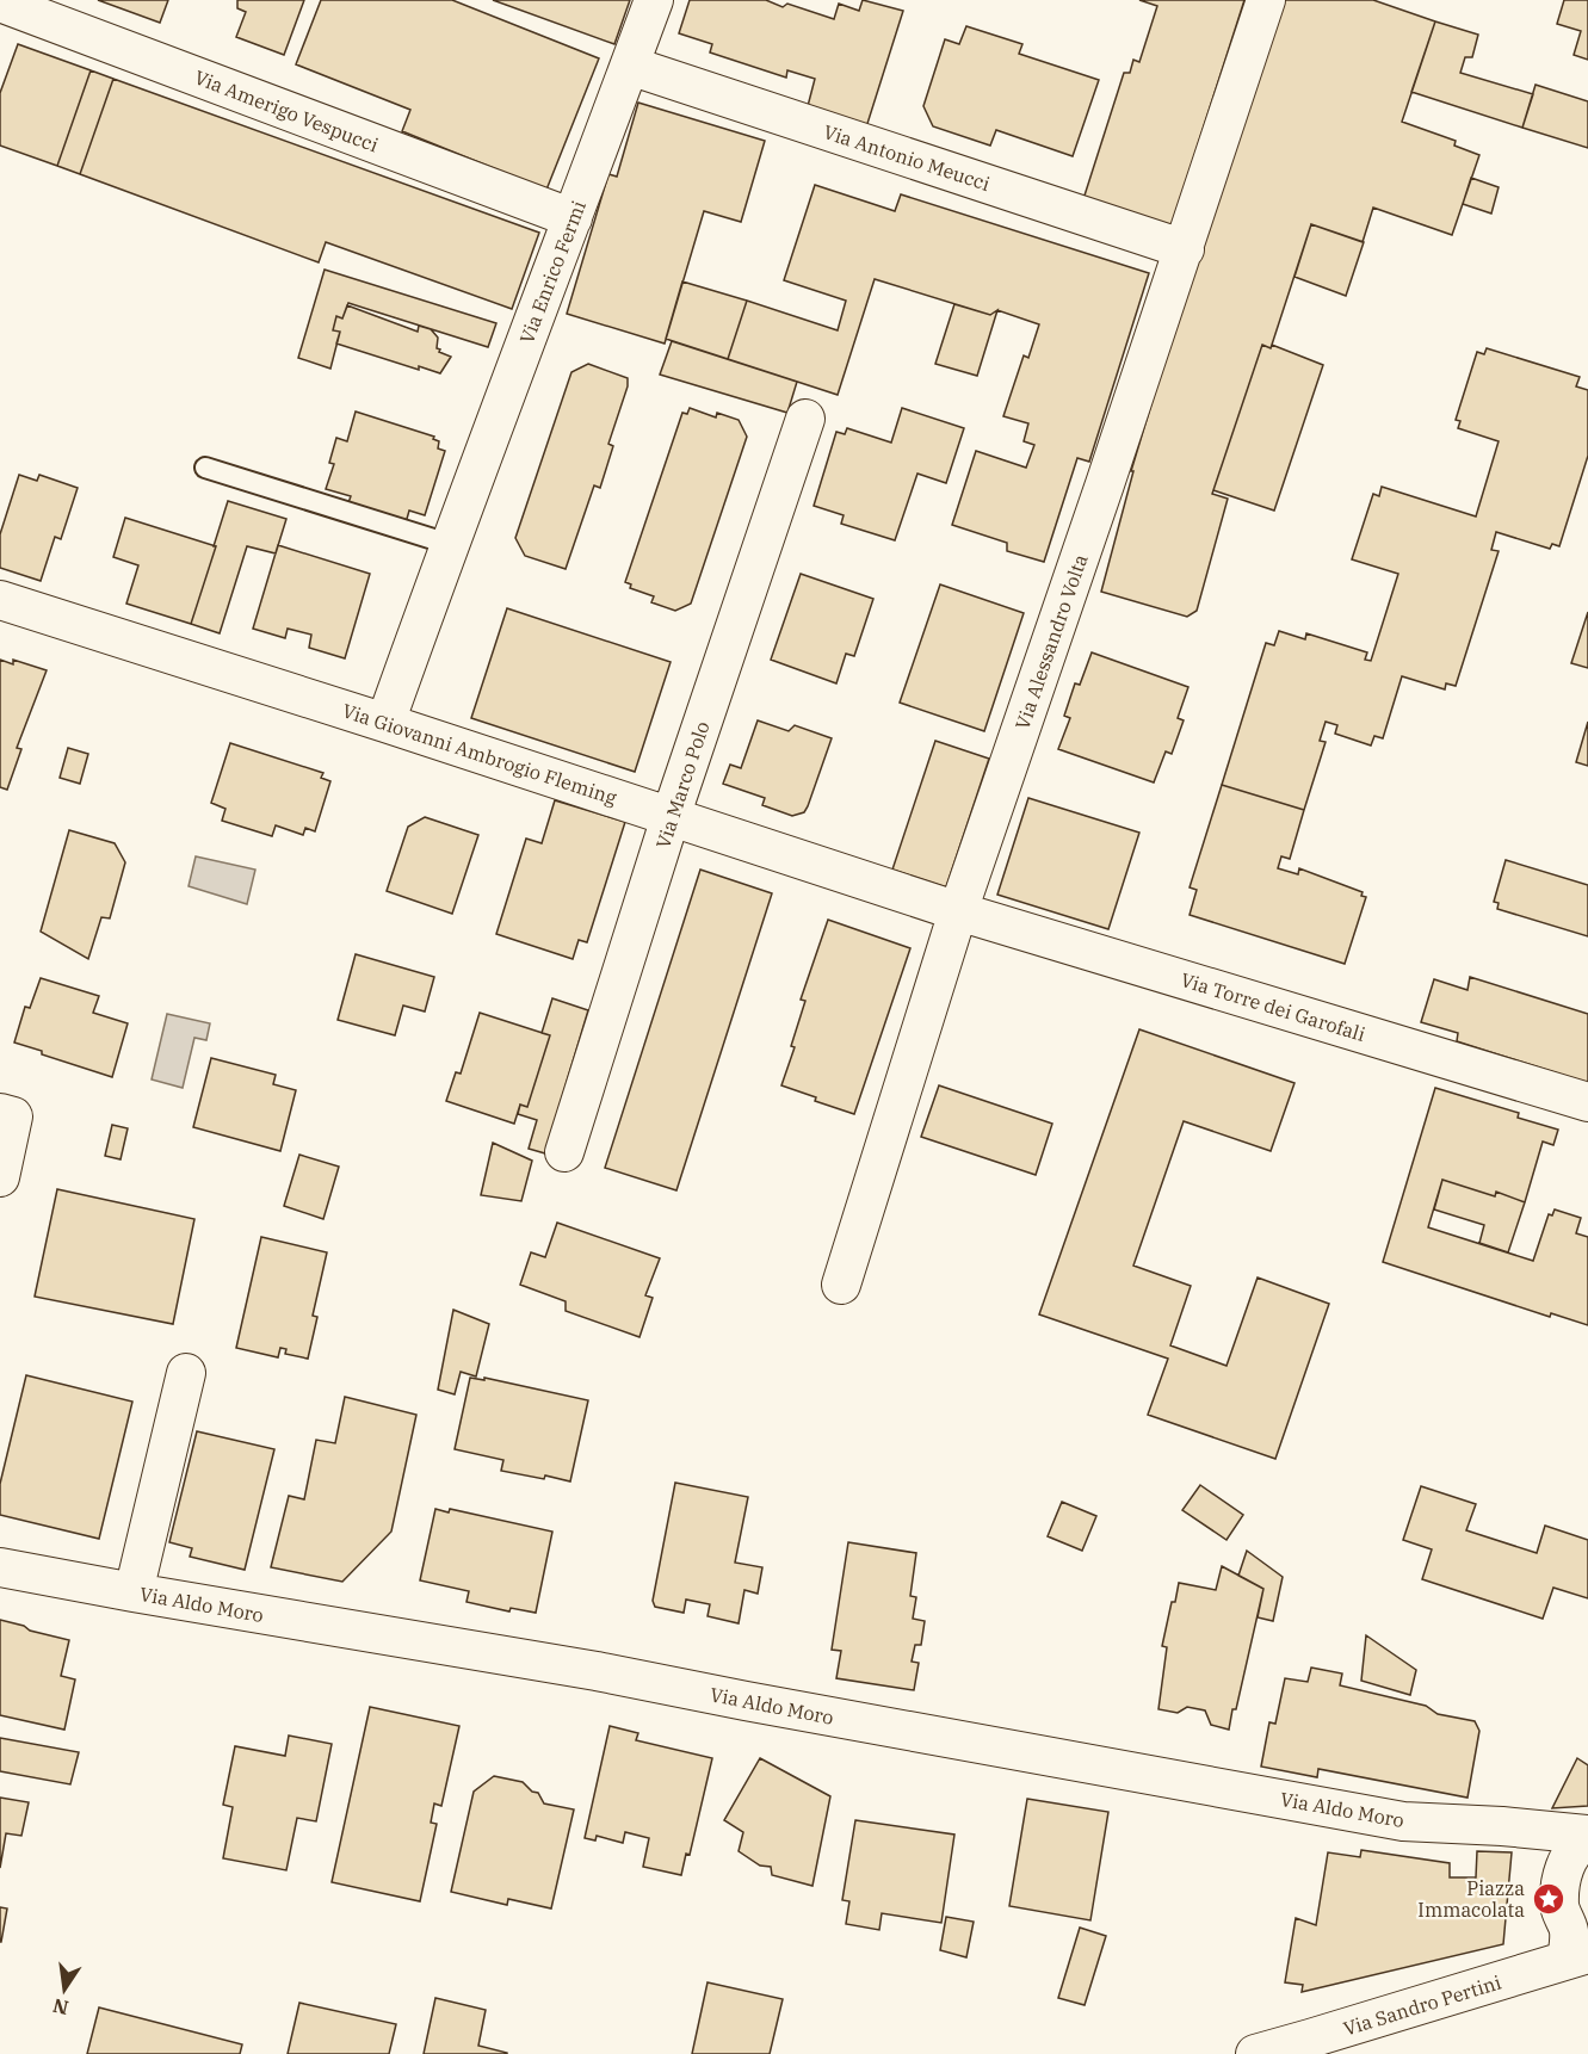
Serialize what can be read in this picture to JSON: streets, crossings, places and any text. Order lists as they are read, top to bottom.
{
  "streets": {
    "street": [
      "Via Amerigo Vespucci",
      "Via Antonio Meucci",
      "Via Enrico Fermi",
      "Via Alessandro Volta",
      "Via Giovanni Ambrogio Fleming",
      "Via Marco Polo",
      "Via Torre dei Garofali",
      "Via Aldo Moro",
      "Via Sandro Pertini"
    ]
  },
  "crossings": [
    ["Via Amerigo Vespucci", "Via Enrico Fermi"],
    ["Via Antonio Meucci", "Via Enrico Fermi"],
    ["Via Antonio Meucci", "Via Alessandro Volta"],
    ["Via Enrico Fermi", "Via Giovanni Ambrogio Fleming"],
    ["Via Alessandro Volta", "Via Giovanni Ambrogio Fleming"],
    ["Via Alessandro Volta", "Via Torre dei Garofali"],
    ["Via Giovanni Ambrogio Fleming", "Via Marco Polo"],
    ["Via Giovanni Ambrogio Fleming", "Via Torre dei Garofali"]
  ],
  "places": {
    "place": ["Piazza Immacolata"]
  },
  "north": "bottom"
}
